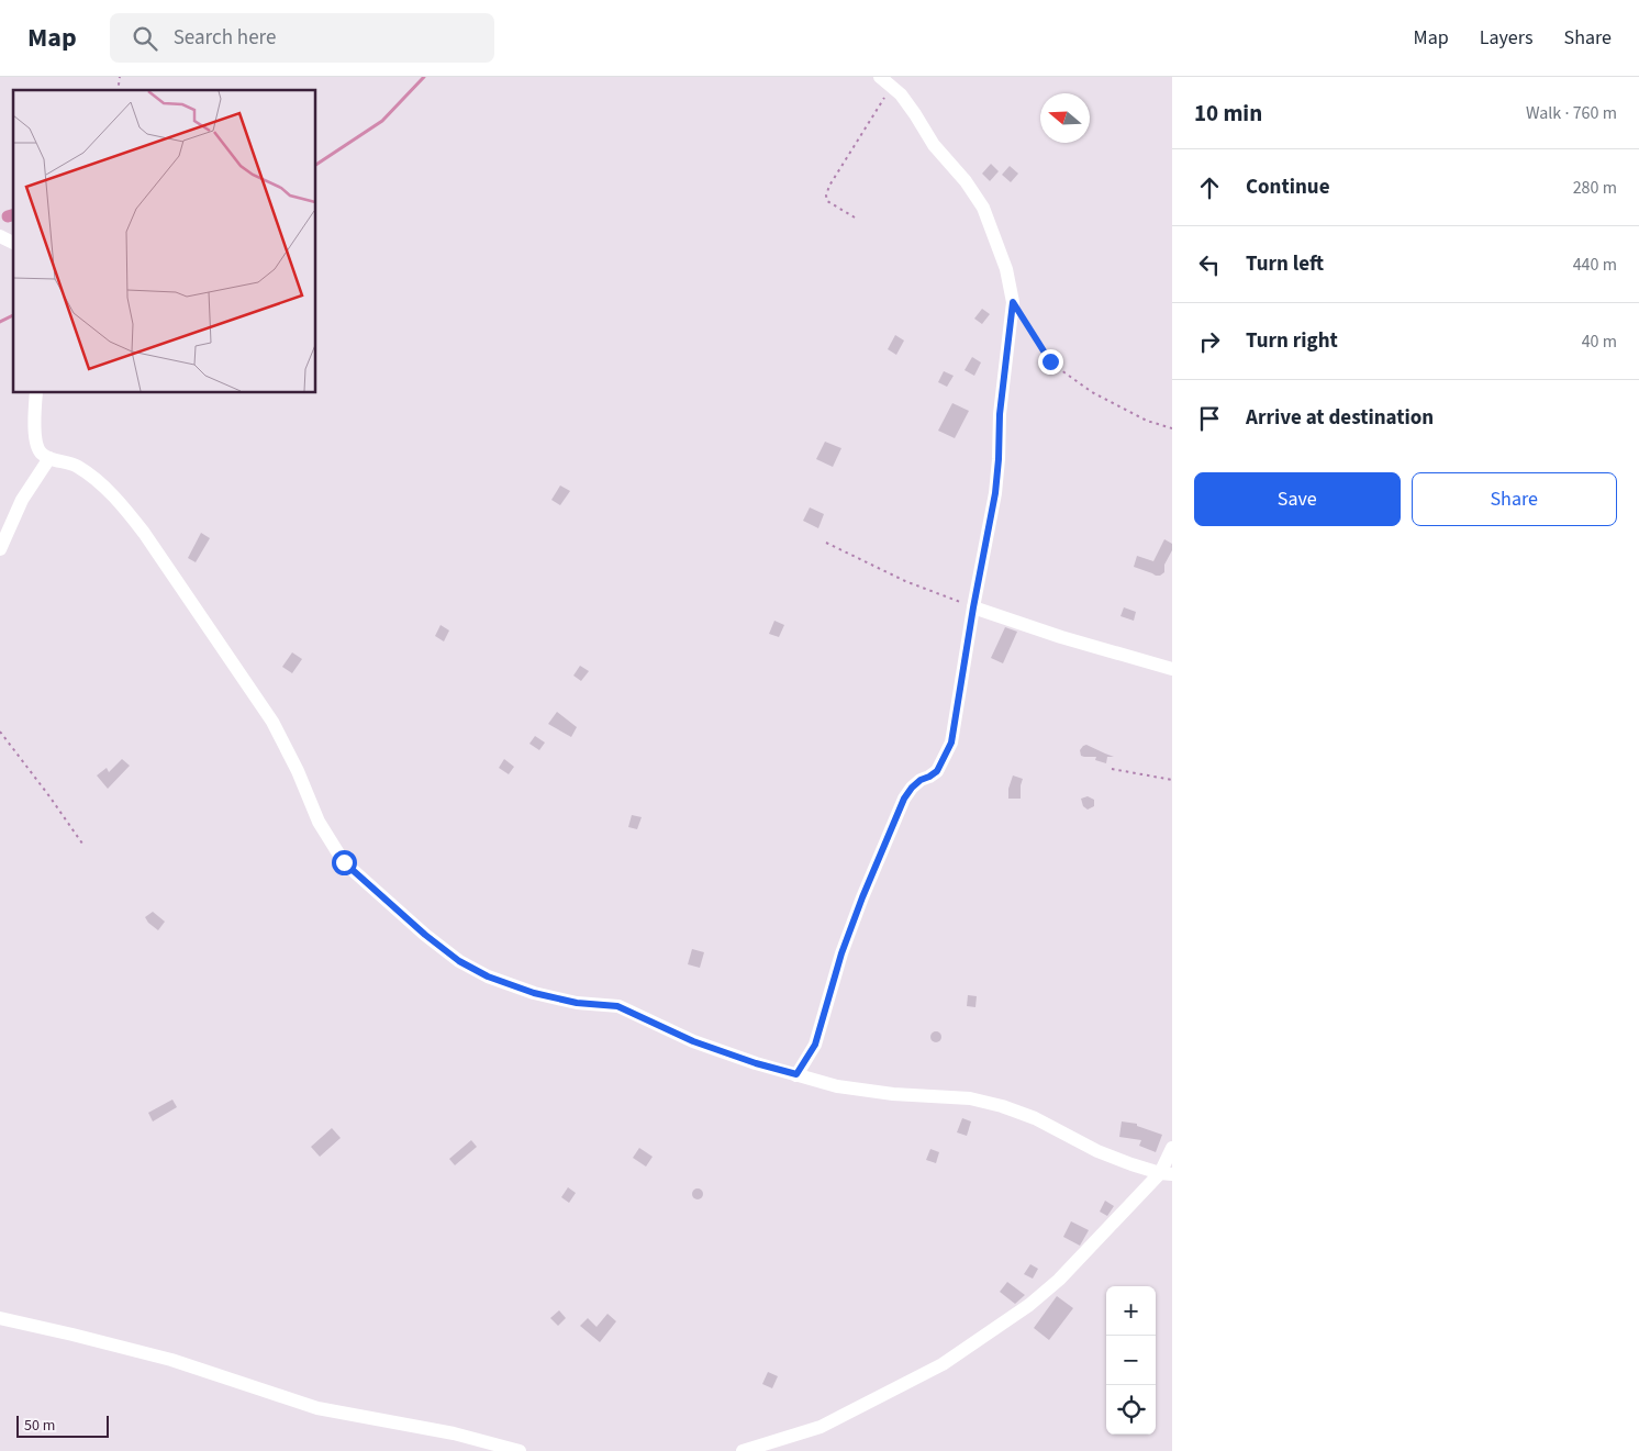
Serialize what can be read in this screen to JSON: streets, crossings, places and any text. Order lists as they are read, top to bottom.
{
  "scale_bar": "50 m",
  "north": "left",
  "page": {
    "header": "Map",
    "search": "Search here",
    "nav": ["Map", "Layers", "Share"],
    "heading": ["10 min", "Walk · 760 m"],
    "list": [
      ["Continue", "280 m"],
      ["Turn left", "440 m"],
      ["Turn right", "40 m"],
      "Arrive at destination"
    ],
    "buttons": ["Save", "Share"],
    "map_buttons": ["+", "−"],
    "scale": "50 m"
  }
}
